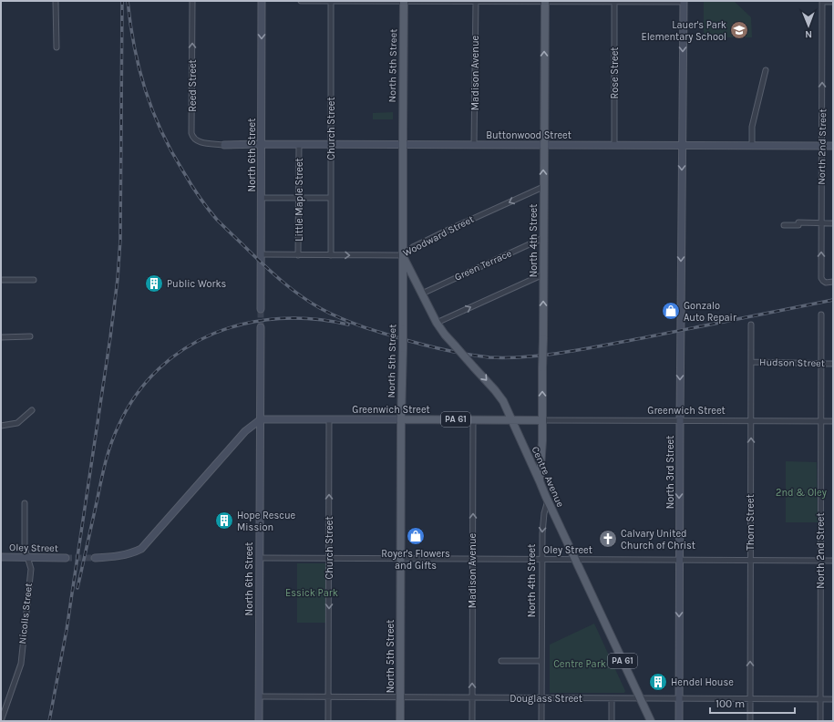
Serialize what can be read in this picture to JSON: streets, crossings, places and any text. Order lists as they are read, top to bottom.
{
  "streets": {
    "main road": [
      "North 5th Street",
      "North 4th Street",
      "Greenwich Street",
      "PA 61",
      "Centre Avenue"
    ],
    "street": [
      "Madison Avenue",
      "Rose Street",
      "Reed Street",
      "Church Street",
      "Buttonwood Street",
      "North 2nd Street",
      "North 6th Street",
      "Little Maple Street",
      "Woodward Street",
      "Green Terrace",
      "Hudson Street",
      "North 3rd Street",
      "Thorn Street",
      "Oley Street",
      "Nicolls Street",
      "Douglass Street"
    ]
  },
  "crossings": [
    ["North 5th Street", "Buttonwood Street"],
    ["North 5th Street", "Woodward Street"],
    ["North 5th Street", "Greenwich Street"],
    ["North 5th Street", "Centre Avenue"],
    ["North 5th Street", "Oley Street"],
    ["North 5th Street", "Douglass Street"],
    ["Madison Avenue", "Buttonwood Street"],
    ["Madison Avenue", "Greenwich Street"],
    ["Madison Avenue", "Oley Street"],
    ["Madison Avenue", "Douglass Street"],
    ["Rose Street", "Buttonwood Street"],
    ["Reed Street", "Buttonwood Street"],
    ["Church Street", "Buttonwood Street"],
    ["Church Street", "Woodward Street"],
    ["Church Street", "Greenwich Street"],
    ["Church Street", "Oley Street"],
    ["Church Street", "Douglass Street"],
    ["Buttonwood Street", "North 2nd Street"],
    ["Buttonwood Street", "North 6th Street"],
    ["Buttonwood Street", "Little Maple Street"],
    ["Buttonwood Street", "North 4th Street"],
    ["Buttonwood Street", "North 3rd Street"],
    ["North 2nd Street", "Hudson Street"],
    ["North 2nd Street", "Greenwich Street"],
    ["North 2nd Street", "Oley Street"],
    ["North 2nd Street", "Douglass Street"],
    ["North 6th Street", "Woodward Street"],
    ["North 6th Street", "Greenwich Street"],
    ["North 6th Street", "Oley Street"],
    ["North 6th Street", "Douglass Street"],
    ["Little Maple Street", "Woodward Street"],
    ["Woodward Street", "North 4th Street"],
    ["Woodward Street", "Centre Avenue"],
    ["North 4th Street", "Green Terrace"],
    ["North 4th Street", "Greenwich Street"],
    ["North 4th Street", "Centre Avenue"],
    ["North 4th Street", "Oley Street"],
    ["North 4th Street", "Douglass Street"],
    ["Green Terrace", "Centre Avenue"],
    ["Hudson Street", "Thorn Street"],
    ["Greenwich Street", "North 3rd Street"],
    ["Greenwich Street", "Centre Avenue"],
    ["Greenwich Street", "Thorn Street"],
    ["North 3rd Street", "Oley Street"],
    ["North 3rd Street", "Douglass Street"],
    ["Centre Avenue", "Oley Street"],
    ["Centre Avenue", "Douglass Street"],
    ["Thorn Street", "Oley Street"],
    ["Thorn Street", "Douglass Street"],
    ["Oley Street", "Nicolls Street"]
  ],
  "one_way": [
    "Madison Avenue",
    "Reed Street",
    "North 3rd Street",
    "Thorn Street"
  ],
  "parks": ["2nd & Oley", "Essick Park", "Centre Park"],
  "places": {
    "school or university": ["Lauer's Park Elementary School"],
    "building": ["Public Works", "Hope Rescue Mission", "Hendel House"],
    "shop": ["Gonzalo Auto Repair", "Royer's Flowers and Gifts"],
    "church": ["Calvary United Church of Christ"]
  },
  "scale_bar": "100 m",
  "north": "bottom"
}
